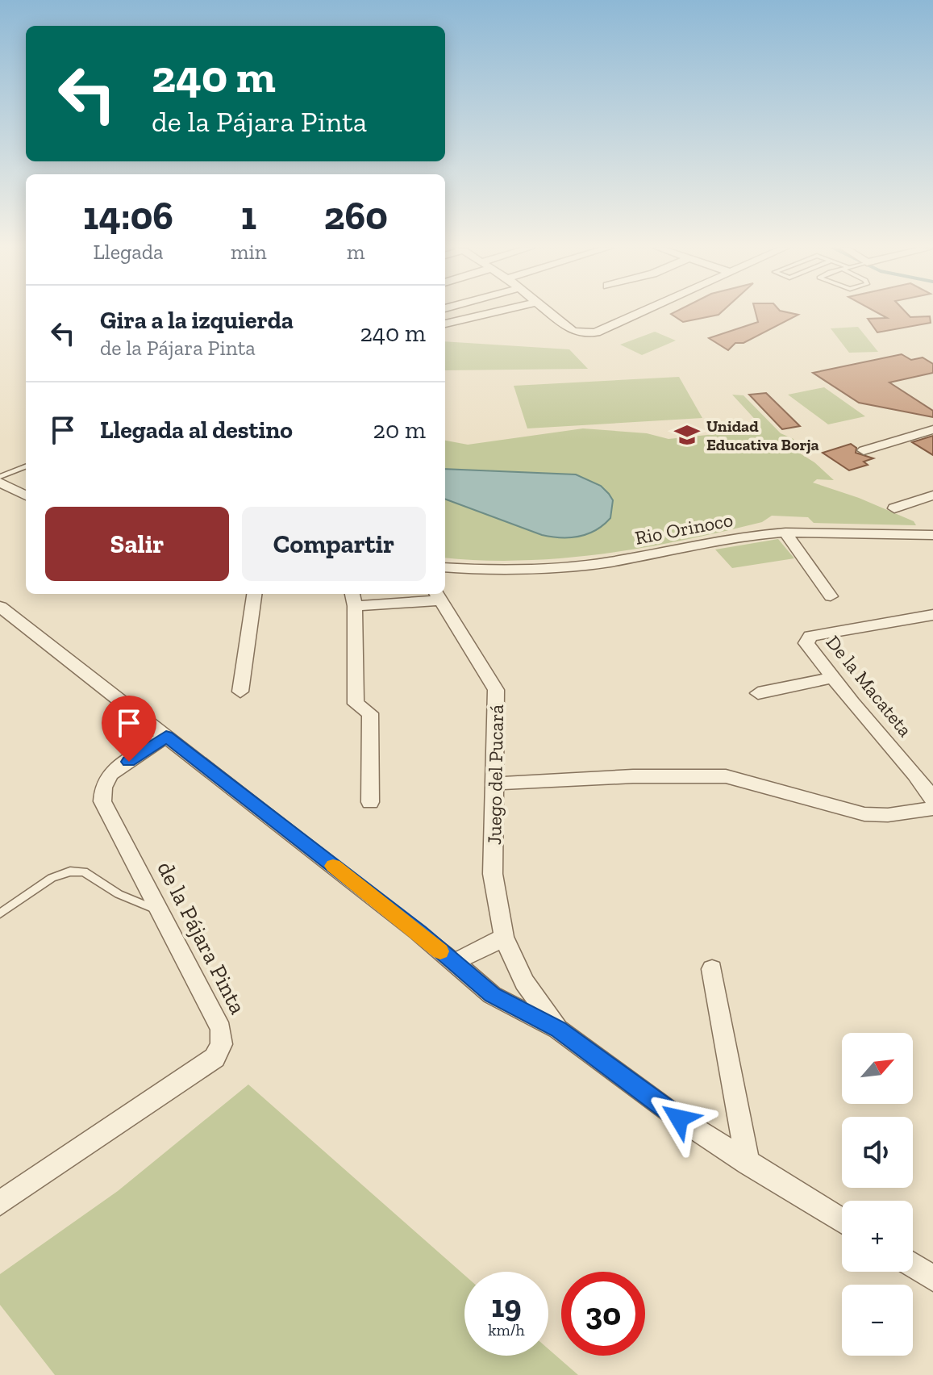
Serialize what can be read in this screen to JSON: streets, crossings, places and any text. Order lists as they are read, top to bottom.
{
  "streets": {
    "street": [
      "Rio Orinoco",
      "De la Macateta",
      "Juego del Pucará",
      "de la Pájara Pinta"
    ]
  },
  "places": {
    "school or university": ["Unidad Educativa Borja"]
  },
  "north": "top right",
  "page": {
    "turn": ["240 m", "de la Pájara Pinta"],
    "eta": [
      "14:06",
      "Llegada",
      "1",
      "min",
      "260",
      "m"
    ],
    "list": [
      {
        "name": "Gira a la izquierda",
        "note": "de la Pájara Pinta",
        "value": "240 m"
      },
      {
        "name": "Llegada al destino",
        "value": "20 m"
      }
    ],
    "buttons": ["Salir", "Compartir"],
    "map_buttons": ["+", "−"],
    "speed": "19 km/h",
    "limit": "30"
  }
}
